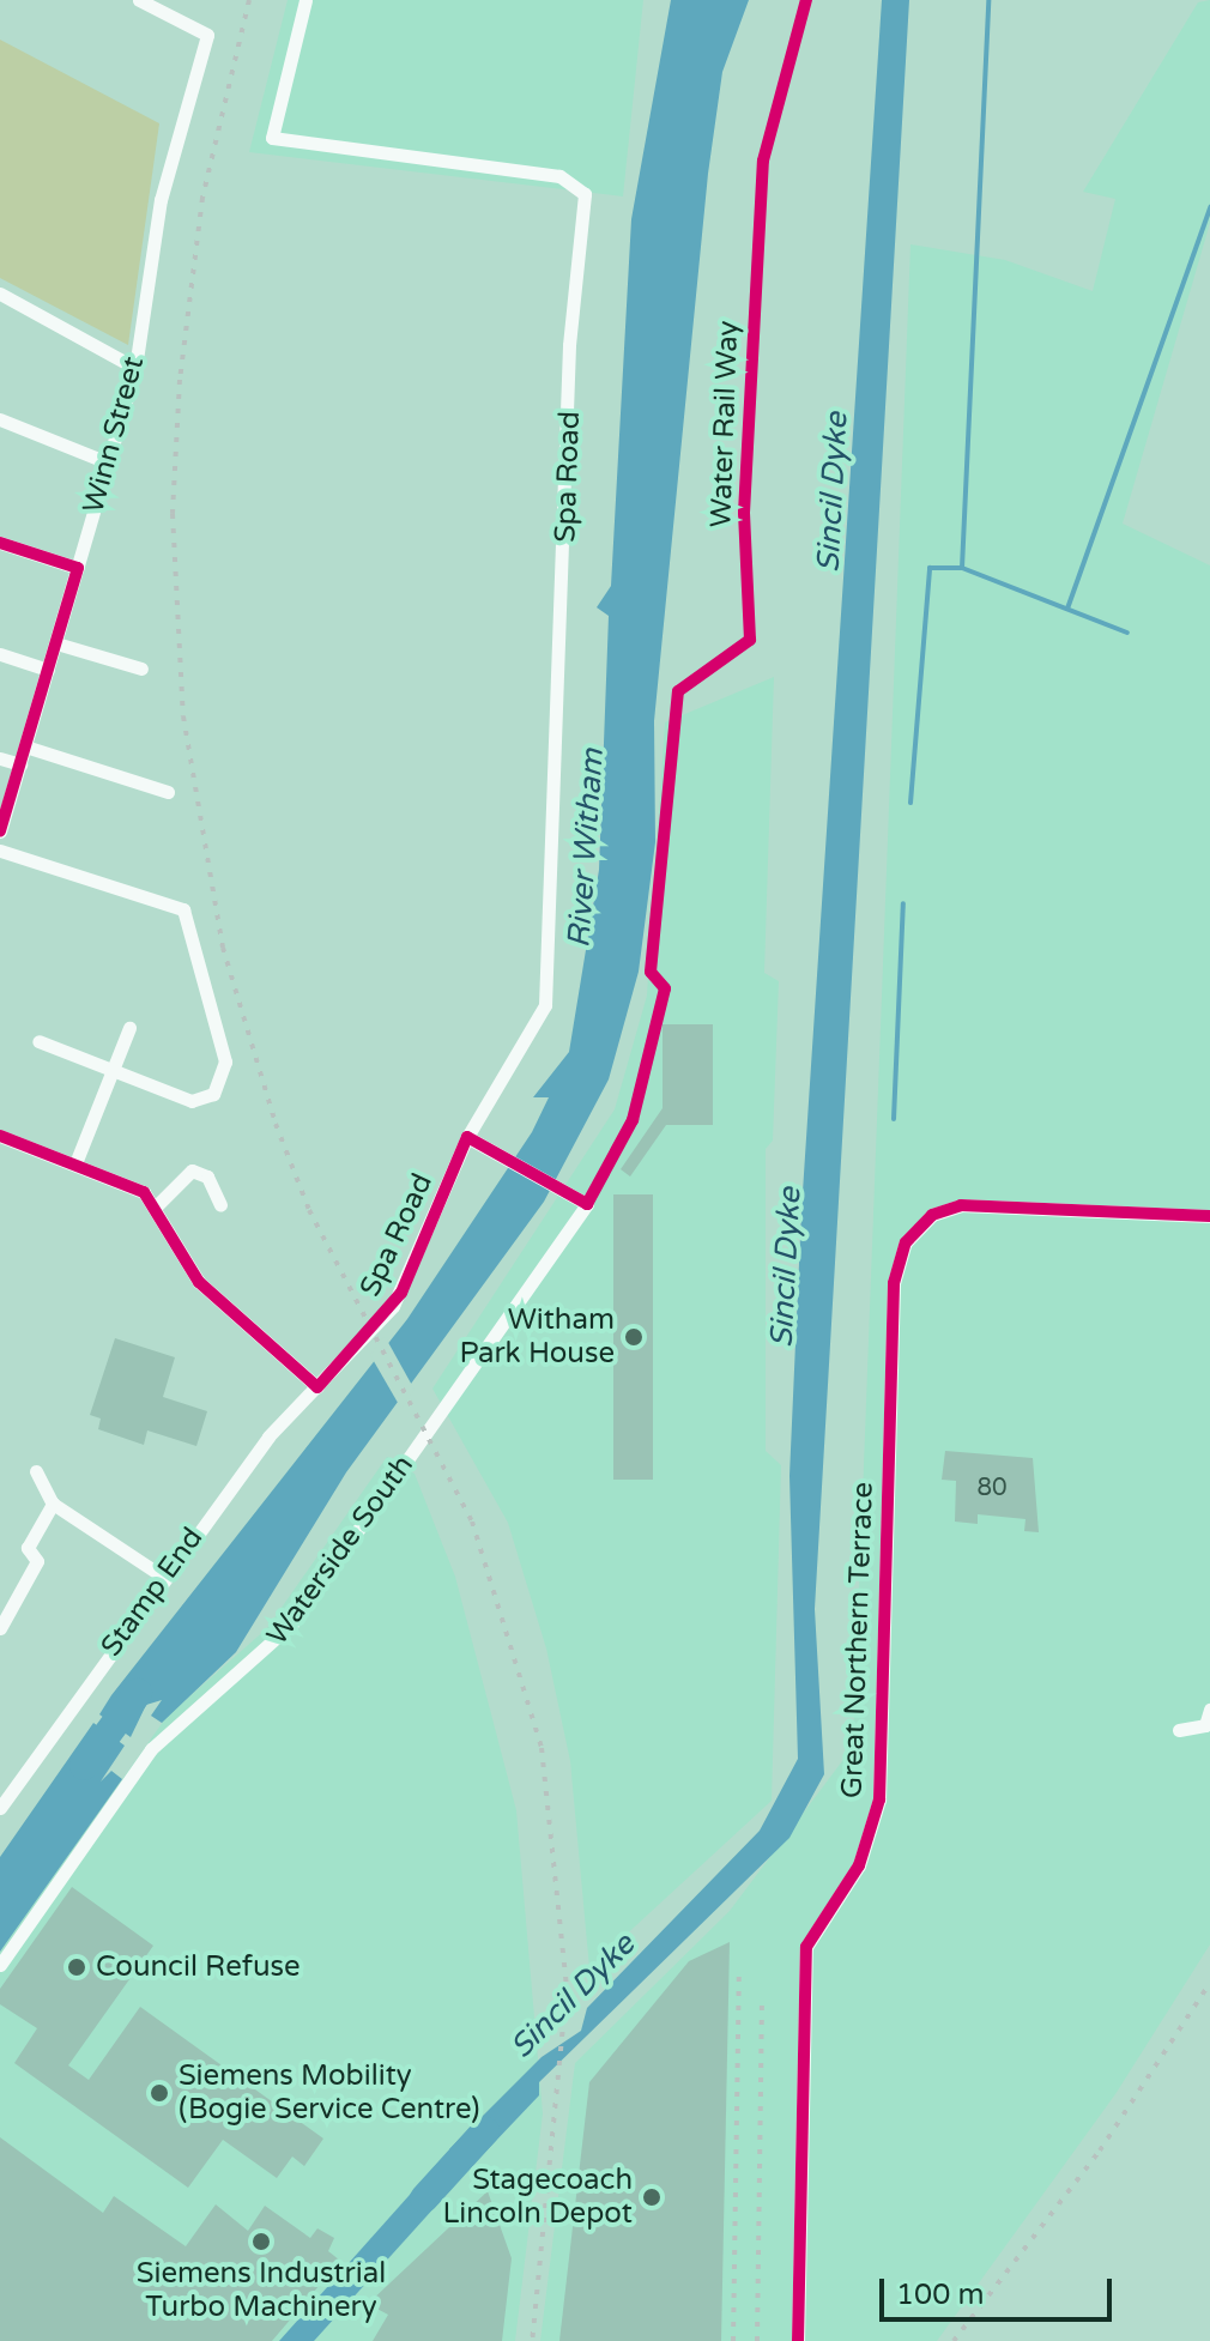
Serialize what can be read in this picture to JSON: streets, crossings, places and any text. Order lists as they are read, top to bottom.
{
  "streets": {
    "street": [
      "Winn Street",
      "Spa Road",
      "Waterside South",
      "Stamp End",
      "Great Northern Terrace"
    ],
    "cycle path": ["Water Rail Way"]
  },
  "crossings": [
    ["Spa Road", "Waterside South"],
    ["Spa Road", "Stamp End"]
  ],
  "water": ["Sincil Dyke", "River Witham"],
  "places": [
    "Witham Park House",
    "Council Refuse",
    "Siemens Mobility (Bogie Service Centre)",
    "Stagecoach Lincoln Depot",
    "Siemens Industrial Turbo Machinery"
  ],
  "house_numbers": ["80"],
  "scale_bar": "100 m"
}
